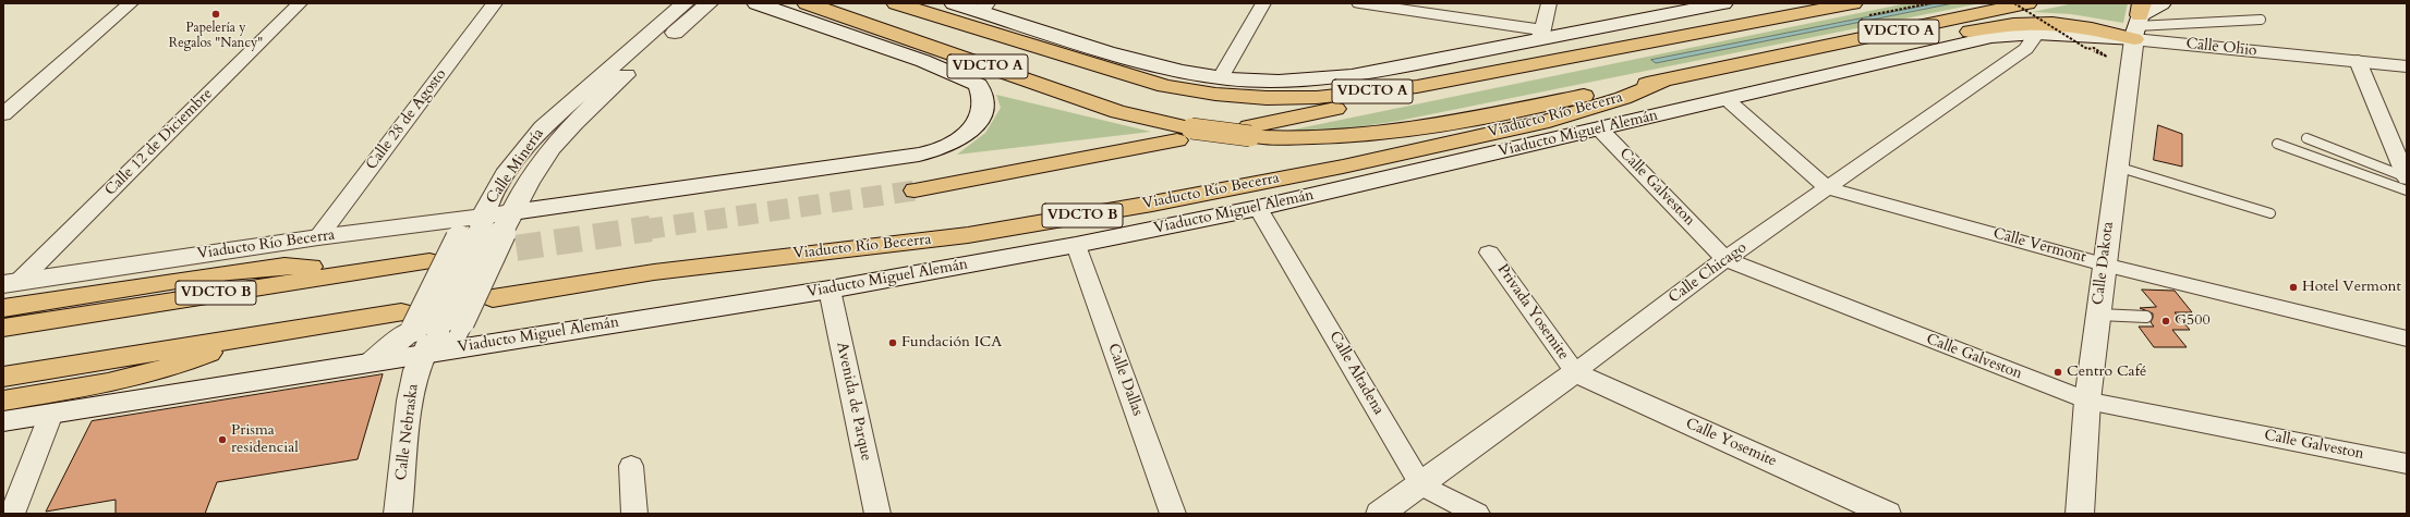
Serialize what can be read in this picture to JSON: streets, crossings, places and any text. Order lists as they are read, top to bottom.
{
  "streets": {
    "highway": ["VDCTO A", "Viaducto Río Becerra", "VDCTO B"],
    "main road": [
      "Calle Ohio",
      "Viaducto Miguel Alemán",
      "Calle Minería",
      "Calle Dakota",
      "Calle Chicago",
      "Calle Nebraska",
      "Calle Yosemite"
    ],
    "street": [
      "Calle 28 de Agosto",
      "Calle 12 de Diciembre",
      "Calle Galveston",
      "Calle Vermont",
      "Privada Yosemite",
      "Calle Altadena",
      "Calle Dallas",
      "Avenida de Parque"
    ]
  },
  "crossings": [
    ["VDCTO A", "Viaducto Río Becerra"],
    ["Calle Ohio", "Viaducto Miguel Alemán"],
    ["Calle Ohio", "Calle Dakota"],
    ["Calle Ohio", "Calle Chicago"],
    ["Viaducto Río Becerra", "Calle 28 de Agosto"],
    ["Viaducto Río Becerra", "Calle 12 de Diciembre"],
    ["Viaducto Río Becerra", "Calle Minería"],
    ["Viaducto Miguel Alemán", "Calle Minería"],
    ["Viaducto Miguel Alemán", "Calle Galveston"],
    ["Viaducto Miguel Alemán", "Calle Vermont"],
    ["Viaducto Miguel Alemán", "Calle Chicago"],
    ["Viaducto Miguel Alemán", "Calle Altadena"],
    ["Viaducto Miguel Alemán", "Calle Dallas"],
    ["Viaducto Miguel Alemán", "Avenida de Parque"],
    ["Viaducto Miguel Alemán", "Calle Nebraska"],
    ["Calle Minería", "Calle Nebraska"],
    ["Calle Galveston", "Calle Dakota"],
    ["Calle Galveston", "Calle Chicago"],
    ["Calle Vermont", "Calle Dakota"],
    ["Calle Vermont", "Calle Chicago"],
    ["Calle Chicago", "Privada Yosemite"],
    ["Calle Chicago", "Calle Altadena"],
    ["Calle Chicago", "Calle Yosemite"],
    ["Privada Yosemite", "Calle Yosemite"]
  ],
  "places": [
    "Papelería y Regalos \"Nancy\"",
    "Hotel Vermont",
    "G500",
    "Fundación ICA",
    "Centro Café",
    "Prisma residencial"
  ]
}
